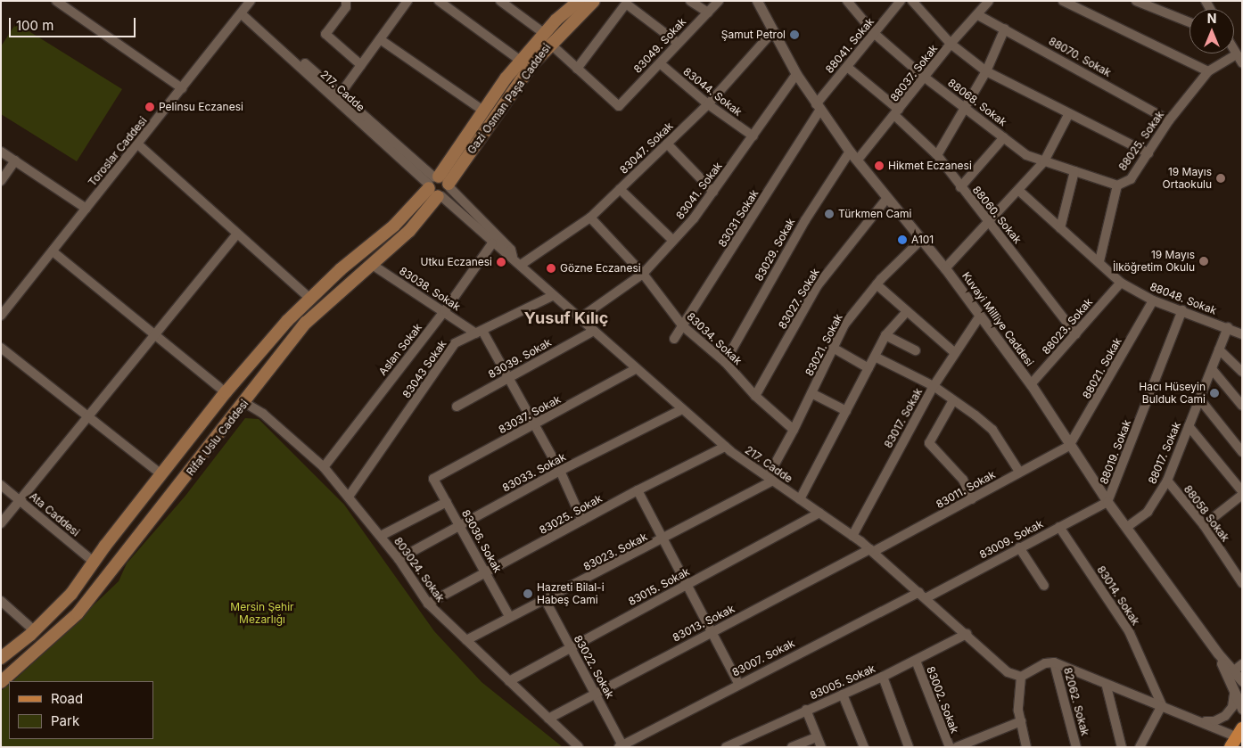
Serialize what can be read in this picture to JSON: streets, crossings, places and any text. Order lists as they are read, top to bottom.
{
  "streets": {
    "main road": ["Gazi Osman Paşa Caddesi", "Rifat Uslu Caddesi"],
    "street": [
      "83049. Sokak",
      "88041. Sokak",
      "88070. Sokak",
      "88037. Sokak",
      "217. Cadde",
      "83044. Sokak",
      "88068. Sokak",
      "88025. Sokak",
      "83047. Sokak",
      "Toroslar Caddesi",
      "83041. Sokak",
      "88060. Sokak",
      "83031 Sokak",
      "83029. Sokak",
      "83038. Sokak",
      "83027. Sokak",
      "88048. Sokak",
      "Kuvayi Milliye Caddesi",
      "88023. Sokak",
      "83034. Sokak",
      "83021. Sokak",
      "Aslan Sokak",
      "83039. Sokak",
      "88021. Sokak",
      "83043 Sokak",
      "83037. Sokak",
      "83017. Sokak",
      "88019. Sokak",
      "88017. Sokak",
      "83033. Sokak",
      "83011. Sokak",
      "88058 Sokak",
      "Ata Caddesi",
      "83025. Sokak",
      "83009. Sokak",
      "83036. Sokak",
      "83023. Sokak",
      "803024. Sokak",
      "83015. Sokak",
      "83014. Sokak",
      "83013. Sokak",
      "83007. Sokak",
      "83022. Sokak",
      "83005. Sokak",
      "83002. Sokak",
      "82062. Sokak"
    ]
  },
  "crossings": [
    ["83049. Sokak", "83044. Sokak"],
    ["88041. Sokak", "88068. Sokak"],
    ["88041. Sokak", "88060. Sokak"],
    ["88041. Sokak", "83031 Sokak"],
    ["88041. Sokak", "Kuvayi Milliye Caddesi"],
    ["88070. Sokak", "88037. Sokak"],
    ["88070. Sokak", "88025. Sokak"],
    ["88037. Sokak", "88068. Sokak"],
    ["88037. Sokak", "88060. Sokak"],
    ["88037. Sokak", "Kuvayi Milliye Caddesi"],
    ["217. Cadde", "Gazi Osman Paşa Caddesi"],
    ["217. Cadde", "83047. Sokak"],
    ["217. Cadde", "Toroslar Caddesi"],
    ["217. Cadde", "83041. Sokak"],
    ["217. Cadde", "83021. Sokak"],
    ["217. Cadde", "Aslan Sokak"],
    ["217. Cadde", "83039. Sokak"],
    ["217. Cadde", "83043 Sokak"],
    ["217. Cadde", "83037. Sokak"],
    ["217. Cadde", "83017. Sokak"],
    ["217. Cadde", "Rifat Uslu Caddesi"],
    ["217. Cadde", "83033. Sokak"],
    ["217. Cadde", "83011. Sokak"],
    ["217. Cadde", "83025. Sokak"],
    ["217. Cadde", "83009. Sokak"],
    ["217. Cadde", "83023. Sokak"],
    ["217. Cadde", "83015. Sokak"],
    ["217. Cadde", "83013. Sokak"],
    ["217. Cadde", "83007. Sokak"],
    ["217. Cadde", "83005. Sokak"],
    ["83044. Sokak", "83047. Sokak"],
    ["83044. Sokak", "83041. Sokak"],
    ["Gazi Osman Paşa Caddesi", "Rifat Uslu Caddesi"],
    ["88068. Sokak", "88025. Sokak"],
    ["88025. Sokak", "88048. Sokak"],
    ["83047. Sokak", "Kuvayi Milliye Caddesi"],
    ["83047. Sokak", "83034. Sokak"],
    ["83041. Sokak", "Kuvayi Milliye Caddesi"],
    ["83041. Sokak", "83034. Sokak"],
    ["88060. Sokak", "88023. Sokak"],
    ["83031 Sokak", "Kuvayi Milliye Caddesi"],
    ["83031 Sokak", "83034. Sokak"],
    ["83029. Sokak", "Kuvayi Milliye Caddesi"],
    ["83029. Sokak", "83034. Sokak"],
    ["83038. Sokak", "Aslan Sokak"],
    ["83038. Sokak", "83043 Sokak"],
    ["83038. Sokak", "Rifat Uslu Caddesi"],
    ["83027. Sokak", "Kuvayi Milliye Caddesi"],
    ["83027. Sokak", "83034. Sokak"],
    ["88048. Sokak", "88023. Sokak"],
    ["88048. Sokak", "88021. Sokak"],
    ["88048. Sokak", "88019. Sokak"],
    ["88048. Sokak", "88017. Sokak"],
    ["Kuvayi Milliye Caddesi", "88023. Sokak"],
    ["Kuvayi Milliye Caddesi", "83021. Sokak"],
    ["Kuvayi Milliye Caddesi", "88021. Sokak"],
    ["Kuvayi Milliye Caddesi", "83017. Sokak"],
    ["Kuvayi Milliye Caddesi", "88019. Sokak"],
    ["Kuvayi Milliye Caddesi", "88017. Sokak"],
    ["Kuvayi Milliye Caddesi", "83011. Sokak"],
    ["Kuvayi Milliye Caddesi", "83009. Sokak"],
    ["83034. Sokak", "83021. Sokak"],
    ["83021. Sokak", "83023. Sokak"],
    ["Aslan Sokak", "803024. Sokak"],
    ["88021. Sokak", "83011. Sokak"],
    ["83043 Sokak", "803024. Sokak"],
    ["83037. Sokak", "83036. Sokak"],
    ["Rifat Uslu Caddesi", "Ata Caddesi"],
    ["Rifat Uslu Caddesi", "803024. Sokak"],
    ["88019. Sokak", "83009. Sokak"],
    ["88017. Sokak", "88058 Sokak"],
    ["83033. Sokak", "83036. Sokak"],
    ["83033. Sokak", "803024. Sokak"],
    ["83011. Sokak", "83013. Sokak"],
    ["83025. Sokak", "83036. Sokak"],
    ["83025. Sokak", "803024. Sokak"],
    ["83009. Sokak", "83014. Sokak"],
    ["83009. Sokak", "83007. Sokak"],
    ["83036. Sokak", "83023. Sokak"],
    ["83023. Sokak", "803024. Sokak"],
    ["83023. Sokak", "83022. Sokak"],
    ["803024. Sokak", "83015. Sokak"],
    ["803024. Sokak", "83013. Sokak"],
    ["83015. Sokak", "83022. Sokak"],
    ["83013. Sokak", "83022. Sokak"],
    ["83007. Sokak", "83022. Sokak"],
    ["83005. Sokak", "83002. Sokak"]
  ],
  "districts": ["Yusuf Kılıç"],
  "parks": ["Mersin Şehir Mezarlığı"],
  "places": [
    "Şamut Petrol",
    "Pelinsu Eczanesi",
    "Hikmet Eczanesi",
    "19 Mayıs Ortaokulu",
    "Türkmen Cami",
    "A101",
    "19 Mayıs İlköğretim Okulu",
    "Utku Eczanesi",
    "Gözne Eczanesi",
    "Hacı Hüseyin Bulduk Cami",
    "Hazreti Bilal-i Habeş Cami"
  ],
  "legend": ["Road", "Park"],
  "scale_bar": "100 m",
  "north": "top"
}
